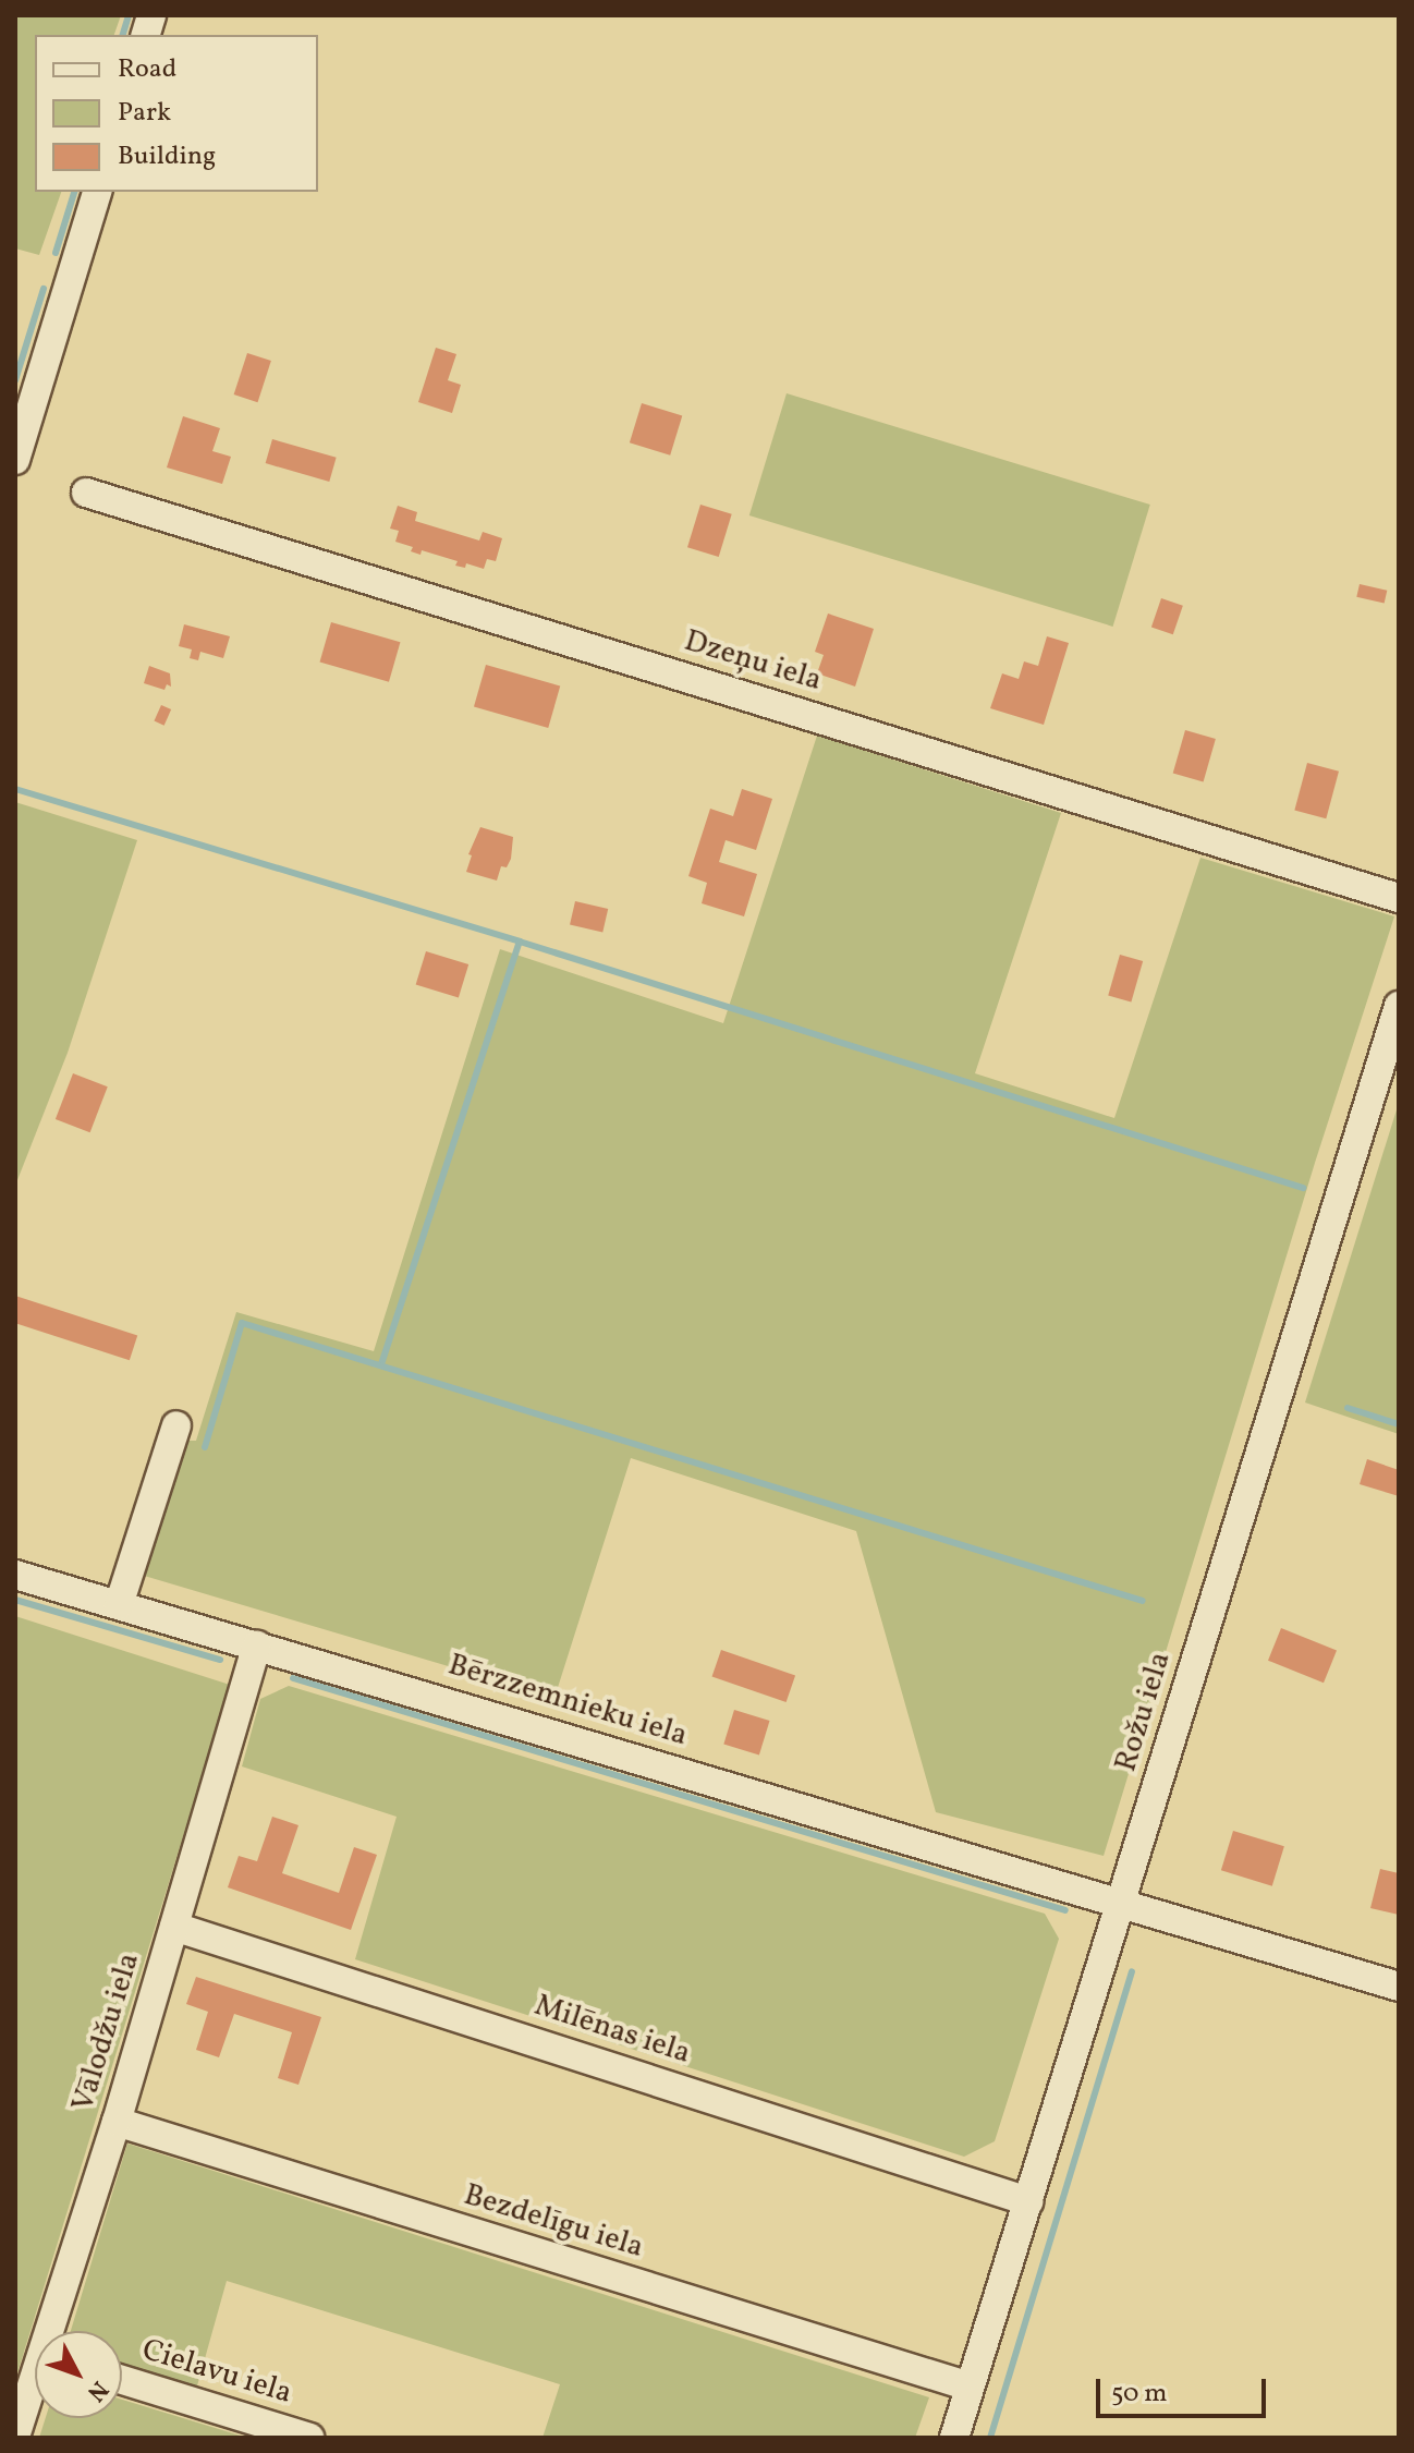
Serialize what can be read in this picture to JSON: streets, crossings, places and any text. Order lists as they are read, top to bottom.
{
  "streets": {
    "street": [
      "Dzeņu iela",
      "Bērzzemnieku iela",
      "Rožu iela",
      "Milēnas iela",
      "Vālodžu iela",
      "Bezdelīgu iela",
      "Cielavu iela"
    ]
  },
  "crossings": [
    ["Bērzzemnieku iela", "Rožu iela"],
    ["Bērzzemnieku iela", "Vālodžu iela"],
    ["Rožu iela", "Milēnas iela"],
    ["Rožu iela", "Bezdelīgu iela"],
    ["Milēnas iela", "Vālodžu iela"],
    ["Vālodžu iela", "Bezdelīgu iela"]
  ],
  "legend": ["Road", "Park", "Building"],
  "scale_bar": "50 m",
  "north": "bottom right"
}
